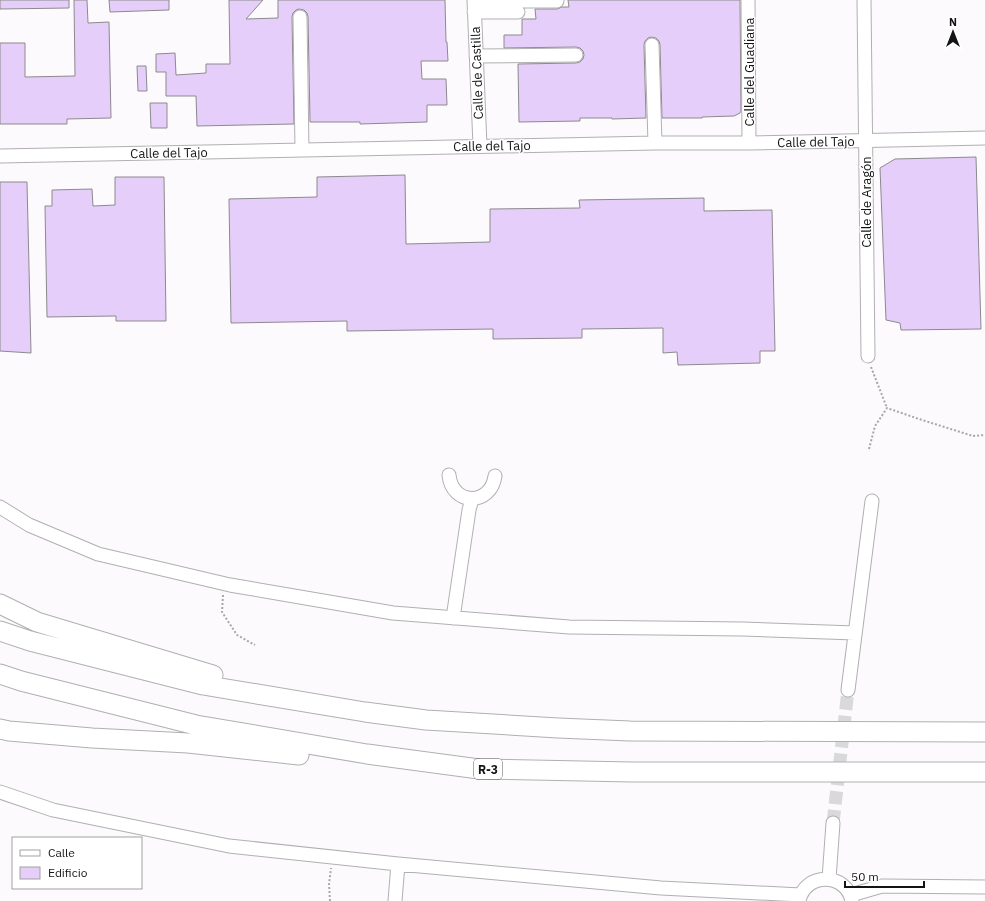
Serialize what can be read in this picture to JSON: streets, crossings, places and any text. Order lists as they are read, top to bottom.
{
  "streets": {
    "highway": ["R-3"],
    "street": [
      "Calle del Guadiana",
      "Calle de Castilla",
      "Calle del Tajo",
      "Calle de Aragón"
    ]
  },
  "crossings": [
    ["Calle del Guadiana", "Calle del Tajo"],
    ["Calle de Castilla", "Calle del Tajo"],
    ["Calle del Tajo", "Calle de Aragón"]
  ],
  "legend": ["Calle", "Edificio"],
  "scale_bar": "50 m",
  "north": "top"
}
